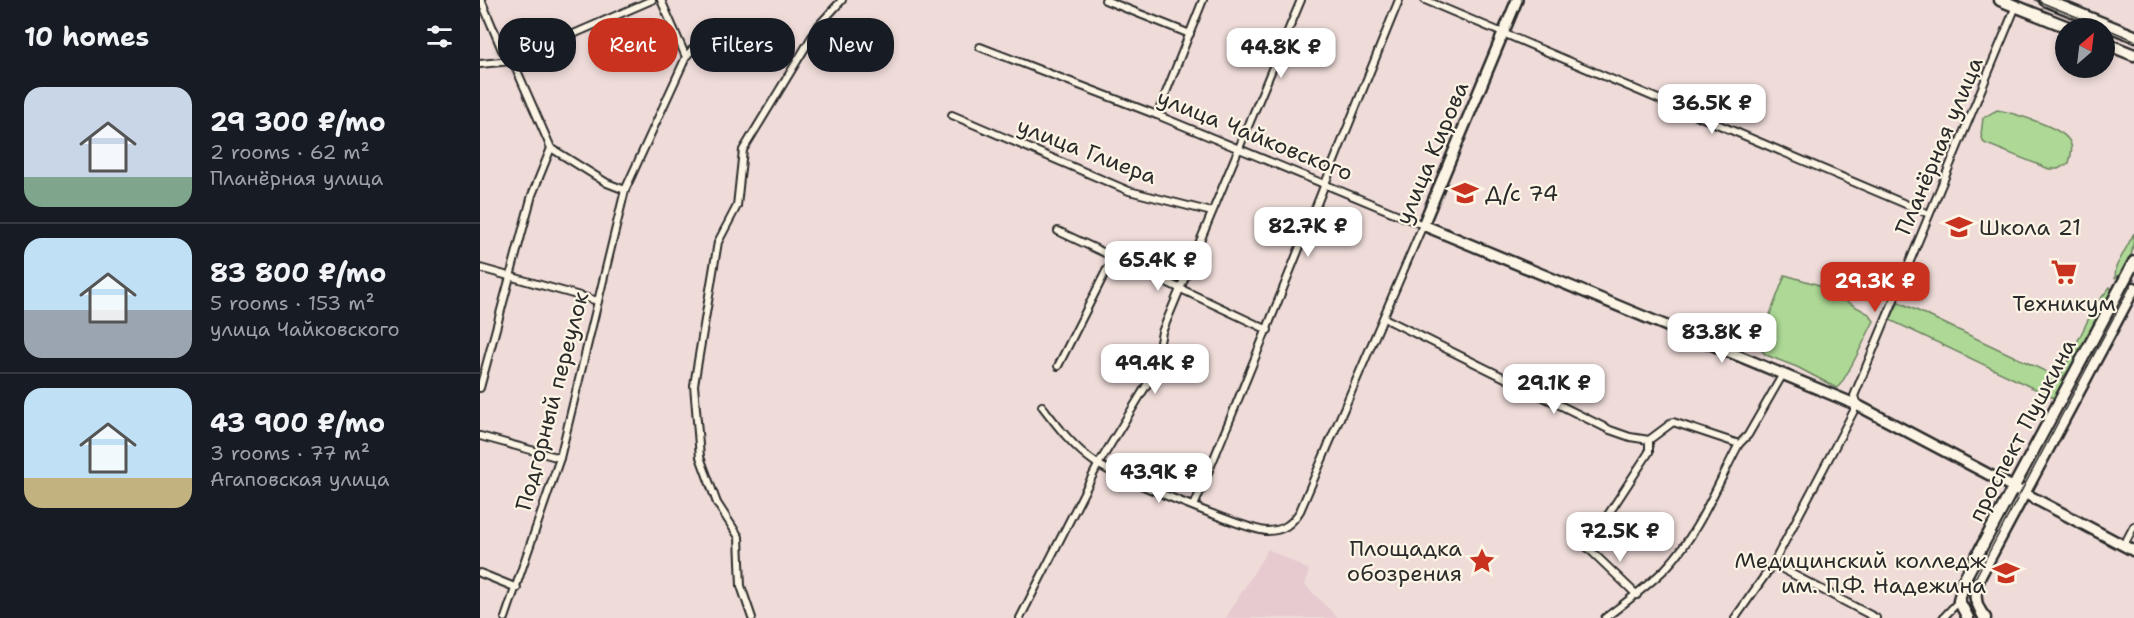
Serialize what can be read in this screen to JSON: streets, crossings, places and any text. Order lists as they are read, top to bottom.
{
  "streets": {
    "main road": ["улица Чайковского", "улица Кирова", "проспект Пушкина"],
    "street": ["Планёрная улица", "улица Глиера", "Подгорный переулок"]
  },
  "crossings": [
    ["улица Чайковского", "Планёрная улица"],
    ["улица Чайковского", "улица Кирова"],
    ["улица Чайковского", "проспект Пушкина"]
  ],
  "places": {
    "school or university": ["Д/с 74", "Школа 21", "Медицинский колледж им. П.Ф. Надежина"],
    "supermarket": ["Техникум"],
    "place": ["Площадка обозрения"]
  },
  "north": "top right",
  "page": {
    "heading": "10 homes",
    "chip": [
      "Buy",
      "Rent",
      "Filters",
      "New"
    ],
    "price": [
      "44.8K ₽",
      "36.5K ₽",
      "82.7K ₽",
      "65.4K ₽",
      "29.3K ₽",
      "83.8K ₽",
      "49.4K ₽",
      "29.1K ₽",
      "43.9K ₽",
      "72.5K ₽"
    ],
    "list": [
      {
        "name": "29 300 ₽/mo",
        "note": "2 rooms · 62 m² · Планёрная улица"
      },
      {
        "name": "83 800 ₽/mo",
        "note": "5 rooms · 153 m² · улица Чайковского"
      },
      {
        "name": "43 900 ₽/mo",
        "note": "3 rooms · 77 m² · Агаповская улица"
      }
    ]
  }
}
